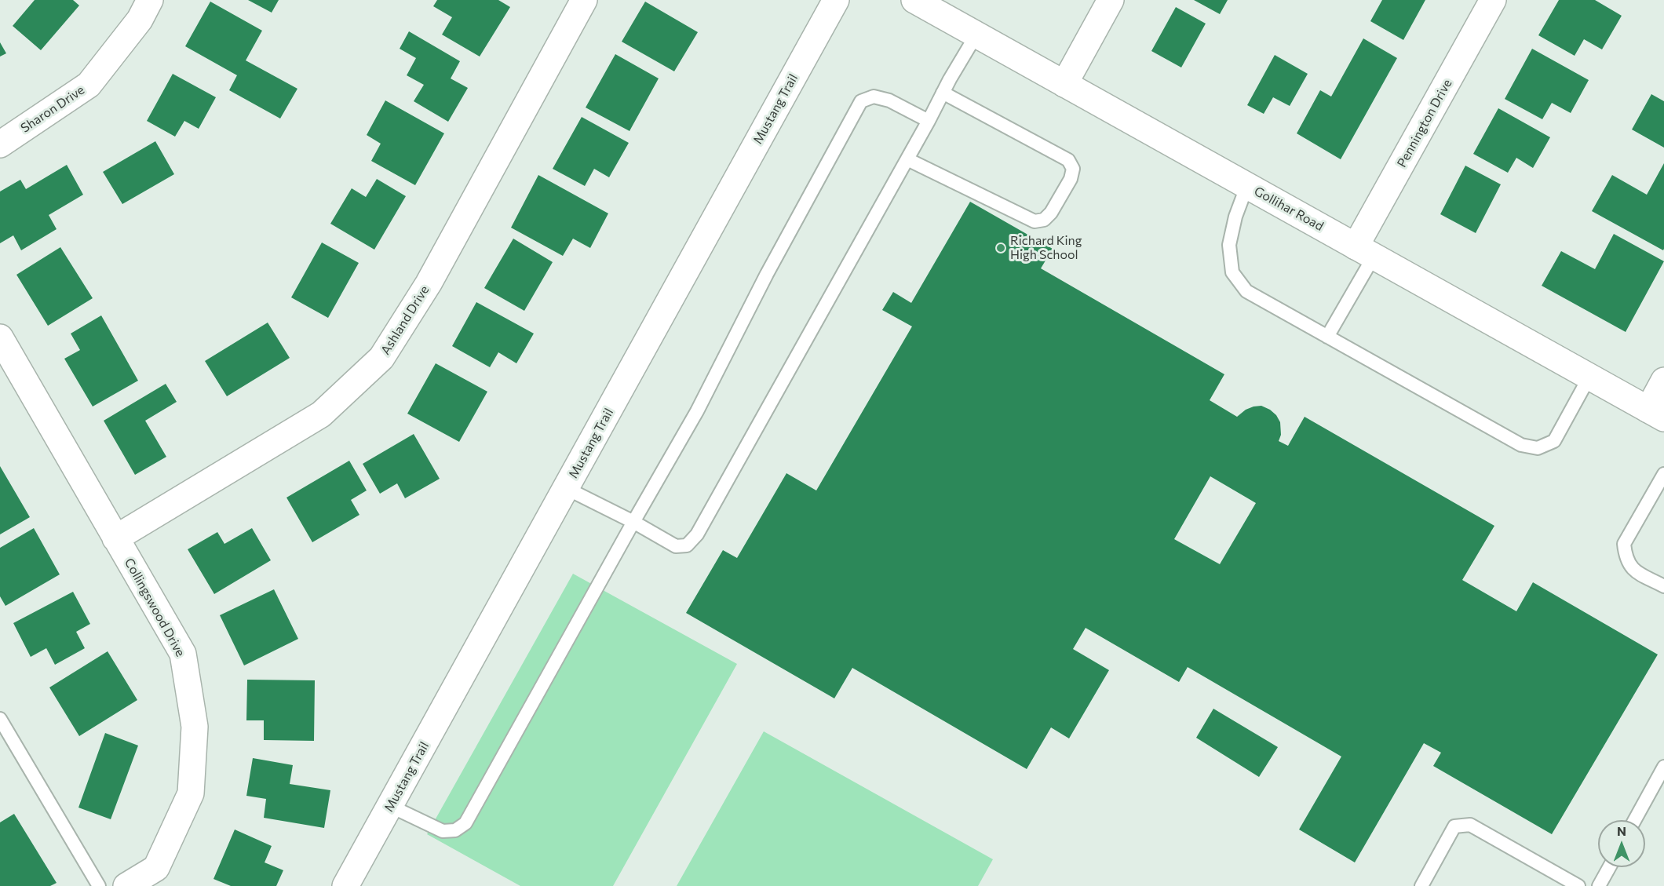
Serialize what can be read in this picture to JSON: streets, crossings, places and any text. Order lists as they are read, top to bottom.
{
  "streets": {
    "street": [
      "Sharon Drive",
      "Mustang Trail",
      "Pennington Drive",
      "Gollihar Road",
      "Ashland Drive",
      "Collingswood Drive"
    ]
  },
  "crossings": [
    ["Pennington Drive", "Gollihar Road"],
    ["Ashland Drive", "Collingswood Drive"]
  ],
  "places": ["Richard King High School"],
  "north": "top"
}
